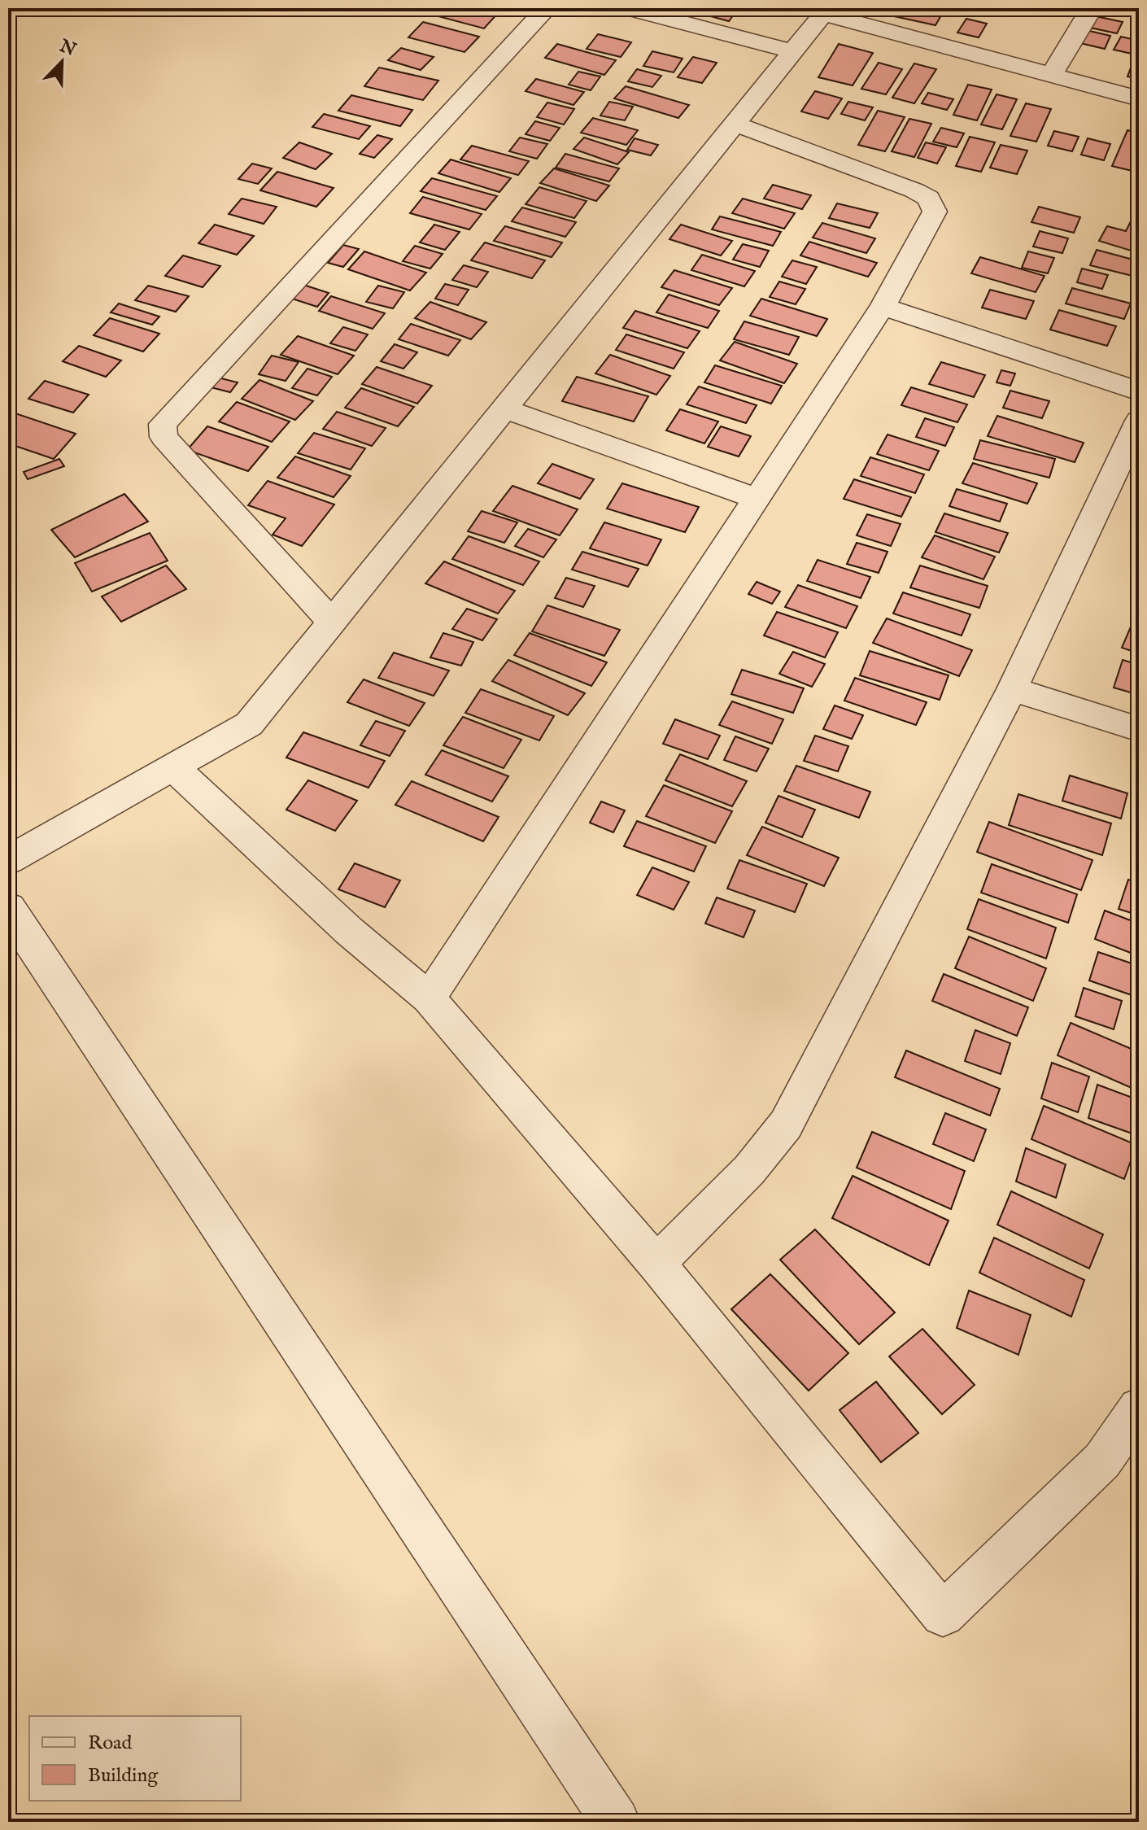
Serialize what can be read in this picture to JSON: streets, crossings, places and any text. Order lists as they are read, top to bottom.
{
  "legend": ["Road", "Building"],
  "north": "top right"
}
